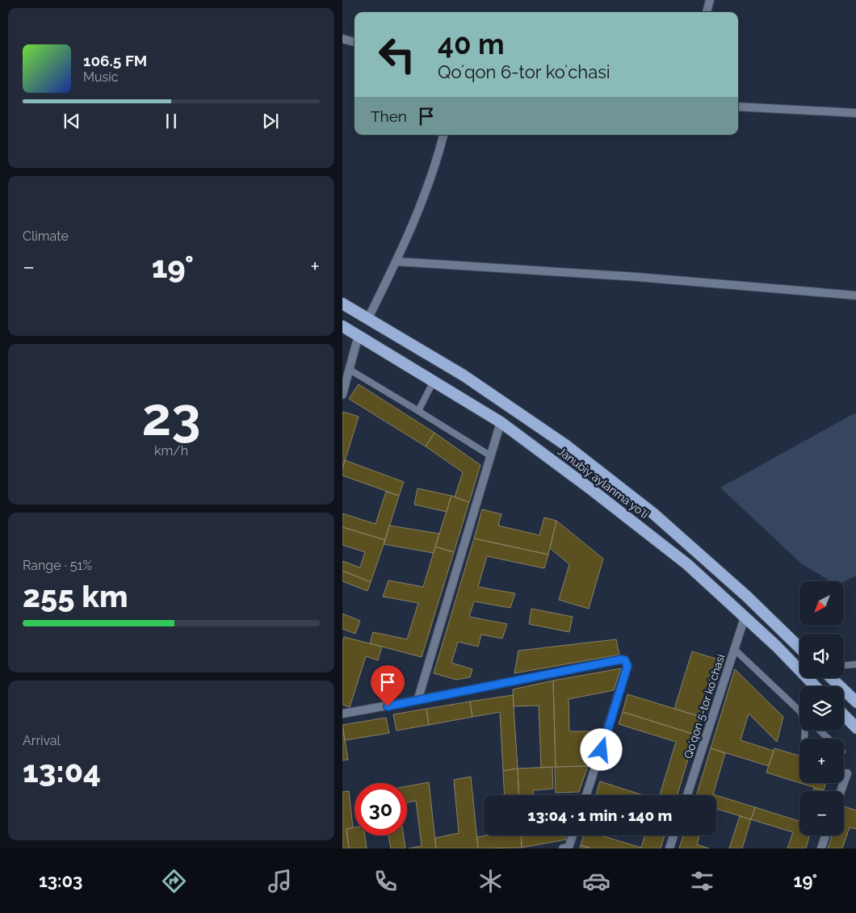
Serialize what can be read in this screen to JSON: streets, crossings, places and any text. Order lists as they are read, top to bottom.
{
  "streets": {
    "highway": ["Janubiy aylanma yoʻli"],
    "street": ["Qoʻqon 5-tor koʻchasi"]
  },
  "crossings": [
    ["Janubiy aylanma yoʻli", "Qoʻqon 5-tor koʻchasi"]
  ],
  "north": "bottom left",
  "page": {
    "turn": ["40 m", "Qoʻqon 6-tor koʻchasi"],
    "song": ["106.5 FM", "Music"],
    "then": "Then",
    "tile": [
      "Climate",
      ["23", "km/h"],
      ["Range · 51%", "255 km"],
      ["Arrival", "13:04"]
    ],
    "heat": ["−", "19°", "+"],
    "map_buttons": ["+", "−"],
    "limit": "30",
    "trip": "13:04 · 1 min · 140 m",
    "tabs": ["13:03", "19°"]
  }
}
